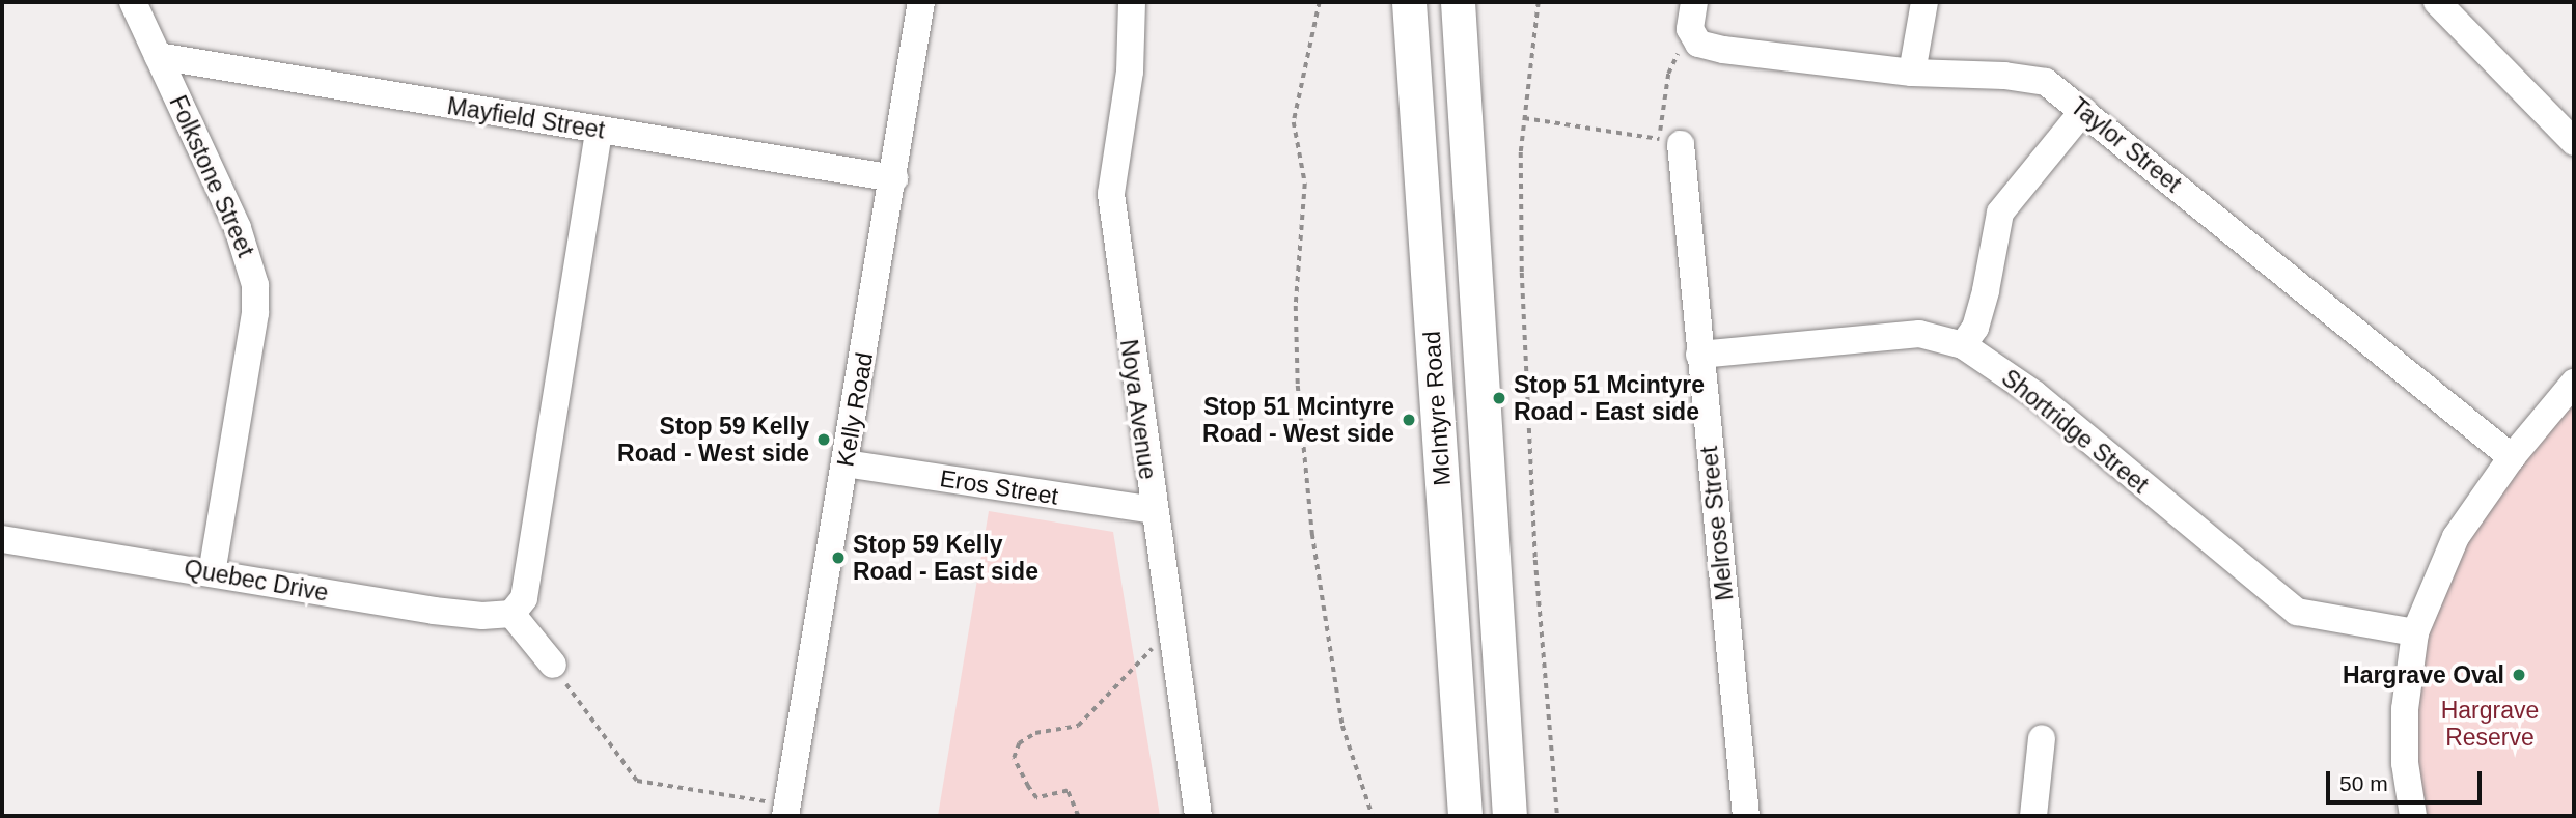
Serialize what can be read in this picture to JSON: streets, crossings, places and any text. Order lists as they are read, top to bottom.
{
  "streets": {
    "main road": ["McIntyre Road"],
    "street": [
      "Mayfield Street",
      "Taylor Street",
      "Folkstone Street",
      "Kelly Road",
      "Noya Avenue",
      "Shortridge Street",
      "Eros Street",
      "Melrose Street",
      "Quebec Drive"
    ]
  },
  "crossings": [
    ["Mayfield Street", "Folkstone Street"],
    ["Mayfield Street", "Kelly Road"],
    ["Folkstone Street", "Quebec Drive"],
    ["Kelly Road", "Eros Street"],
    ["Noya Avenue", "Eros Street"],
    ["Shortridge Street", "Melrose Street"]
  ],
  "parks": ["Hargrave Reserve"],
  "places": [
    "Stop 51 Mcintyre Road - East side",
    "Stop 51 Mcintyre Road - West side",
    "Stop 59 Kelly Road - West side",
    "Stop 59 Kelly Road - East side",
    "Hargrave Oval"
  ],
  "scale_bar": "50 m"
}
